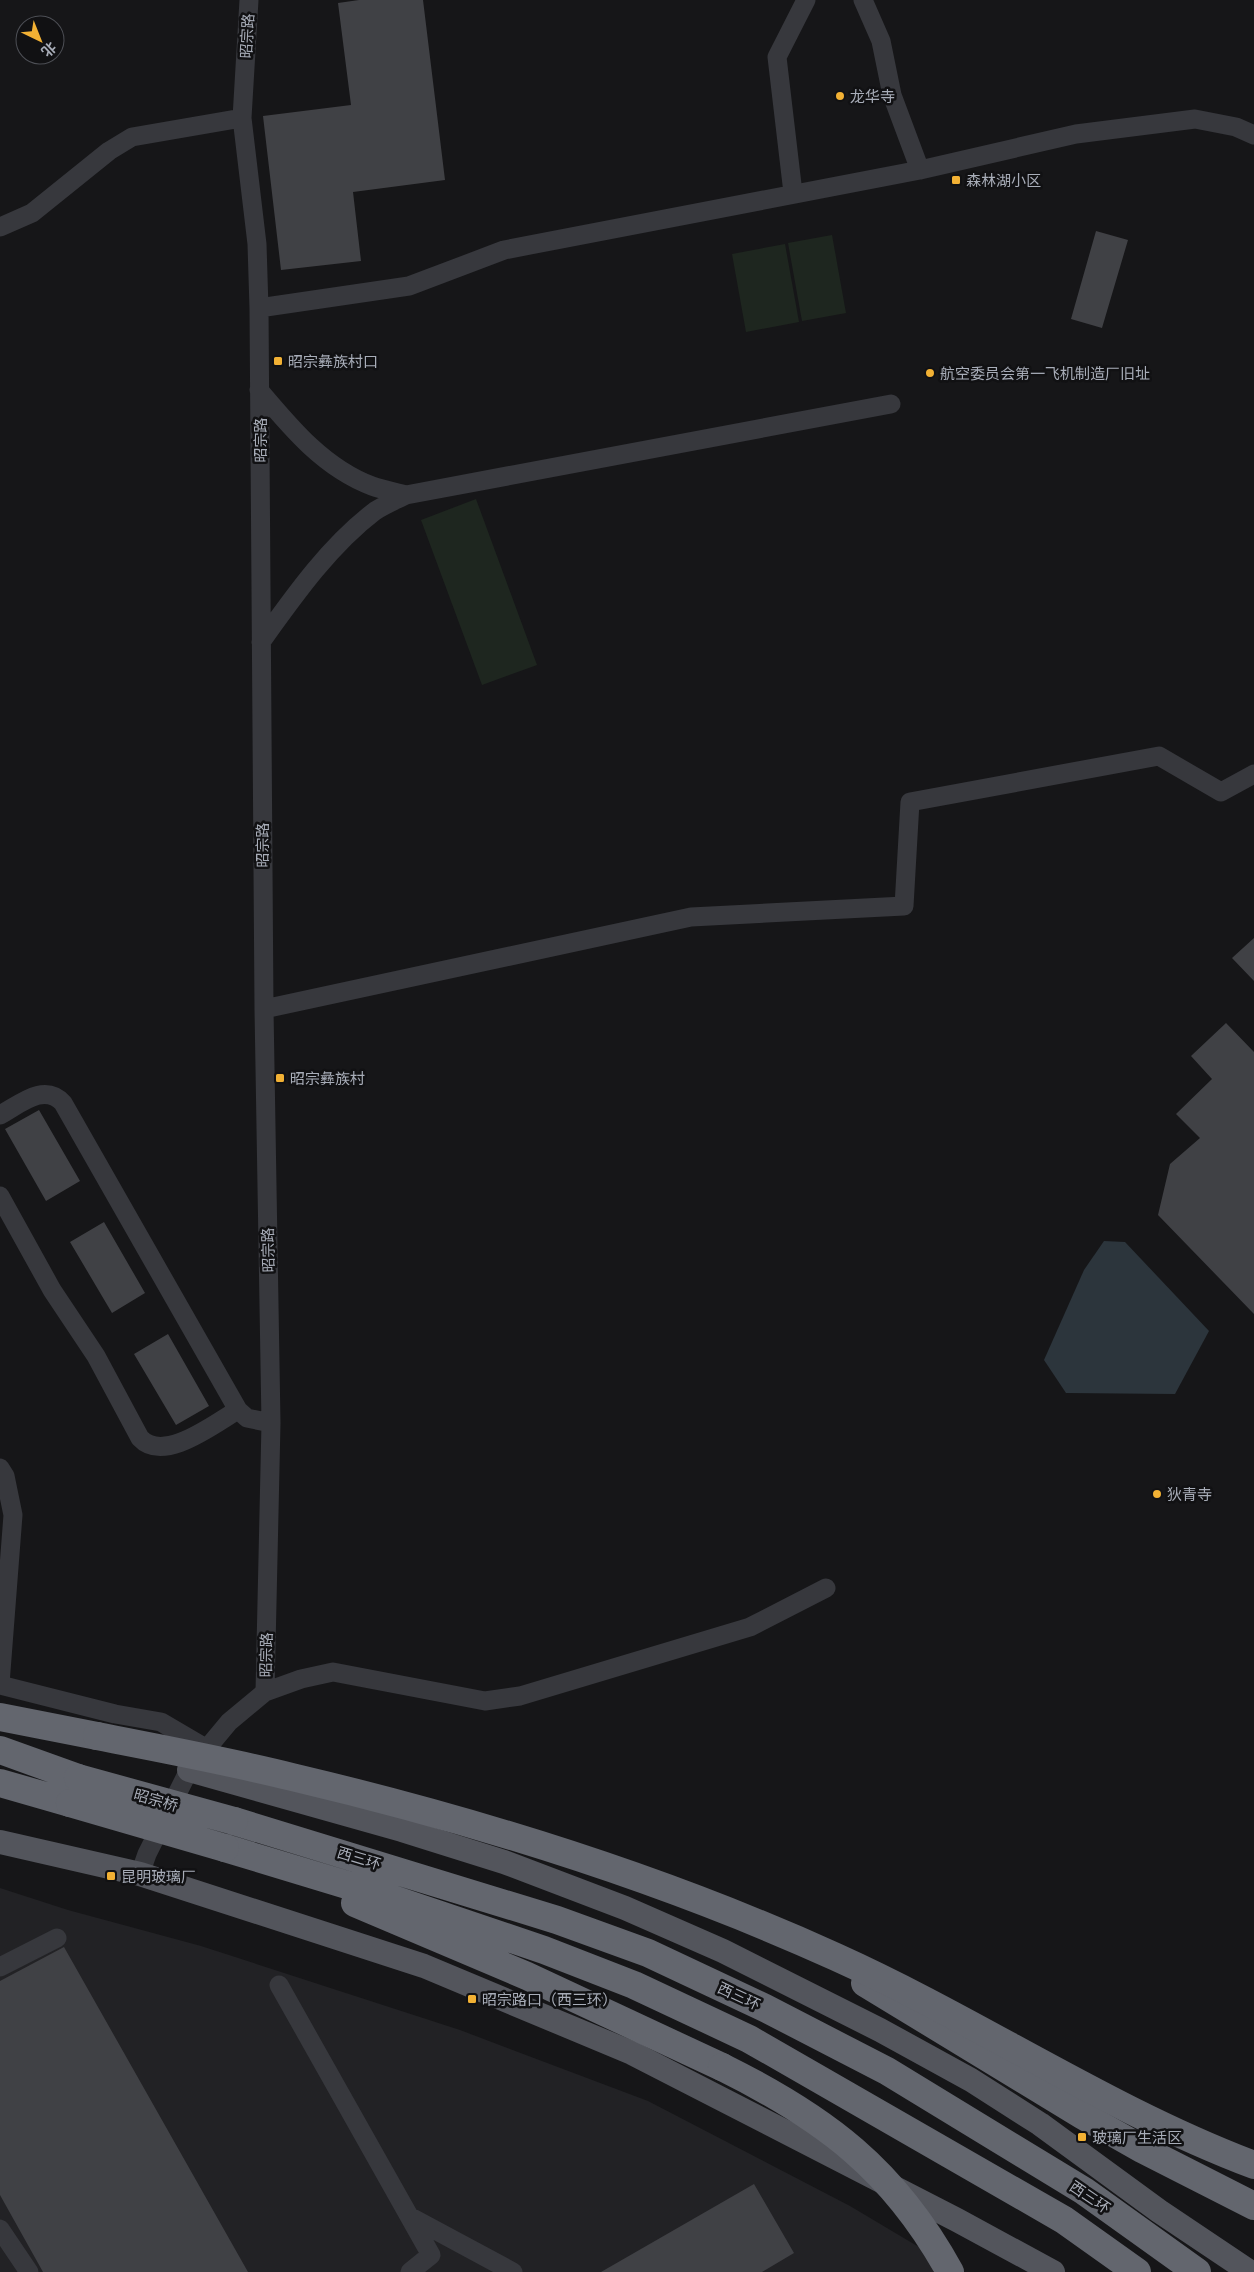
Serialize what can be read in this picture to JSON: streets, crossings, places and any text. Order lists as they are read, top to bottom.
{
  "streets": {
    "highway": ["昭宗桥", "西三环"],
    "street": ["昭宗路"]
  },
  "crossings": [
    ["昭宗桥", "西三环"]
  ],
  "places": {
    "other": ["龙华寺", "航空委员会第一飞机制造厂旧址", "狄青寺"],
    "transit": [
      "森林湖小区",
      "昭宗彝族村口",
      "昭宗彝族村",
      "昆明玻璃厂",
      "昭宗路口（西三环）",
      "玻璃厂生活区"
    ]
  },
  "north": "bottom right"
}
